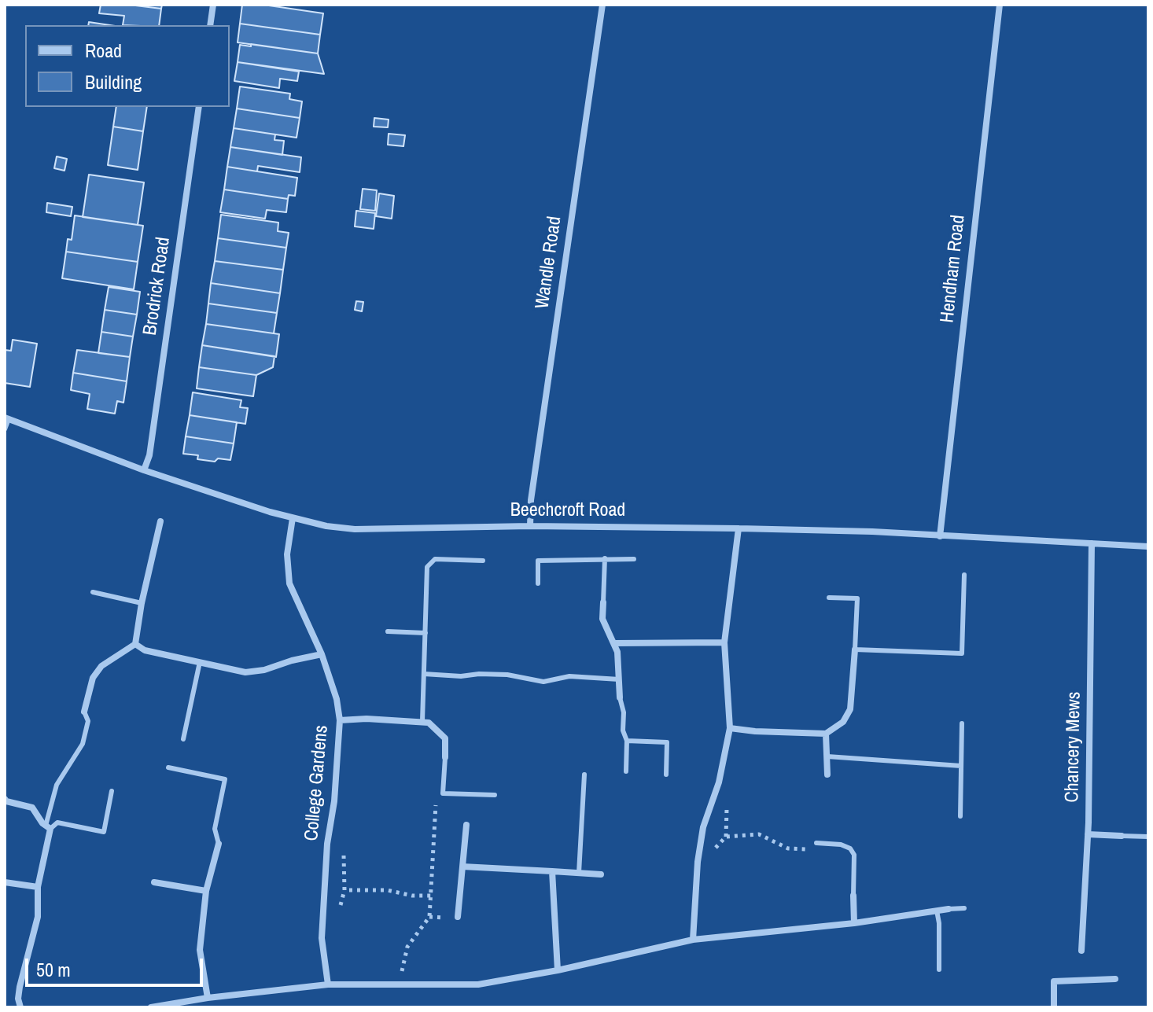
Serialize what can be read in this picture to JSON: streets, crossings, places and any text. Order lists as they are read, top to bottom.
{
  "streets": {
    "street": [
      "Wandle Road",
      "Hendham Road",
      "Brodrick Road",
      "Beechcroft Road",
      "Chancery Mews",
      "College Gardens"
    ]
  },
  "crossings": [
    ["Wandle Road", "Beechcroft Road"],
    ["Hendham Road", "Beechcroft Road"],
    ["Brodrick Road", "Beechcroft Road"],
    ["Beechcroft Road", "Chancery Mews"],
    ["Beechcroft Road", "College Gardens"]
  ],
  "legend": ["Road", "Building"],
  "scale_bar": "50 m"
}
